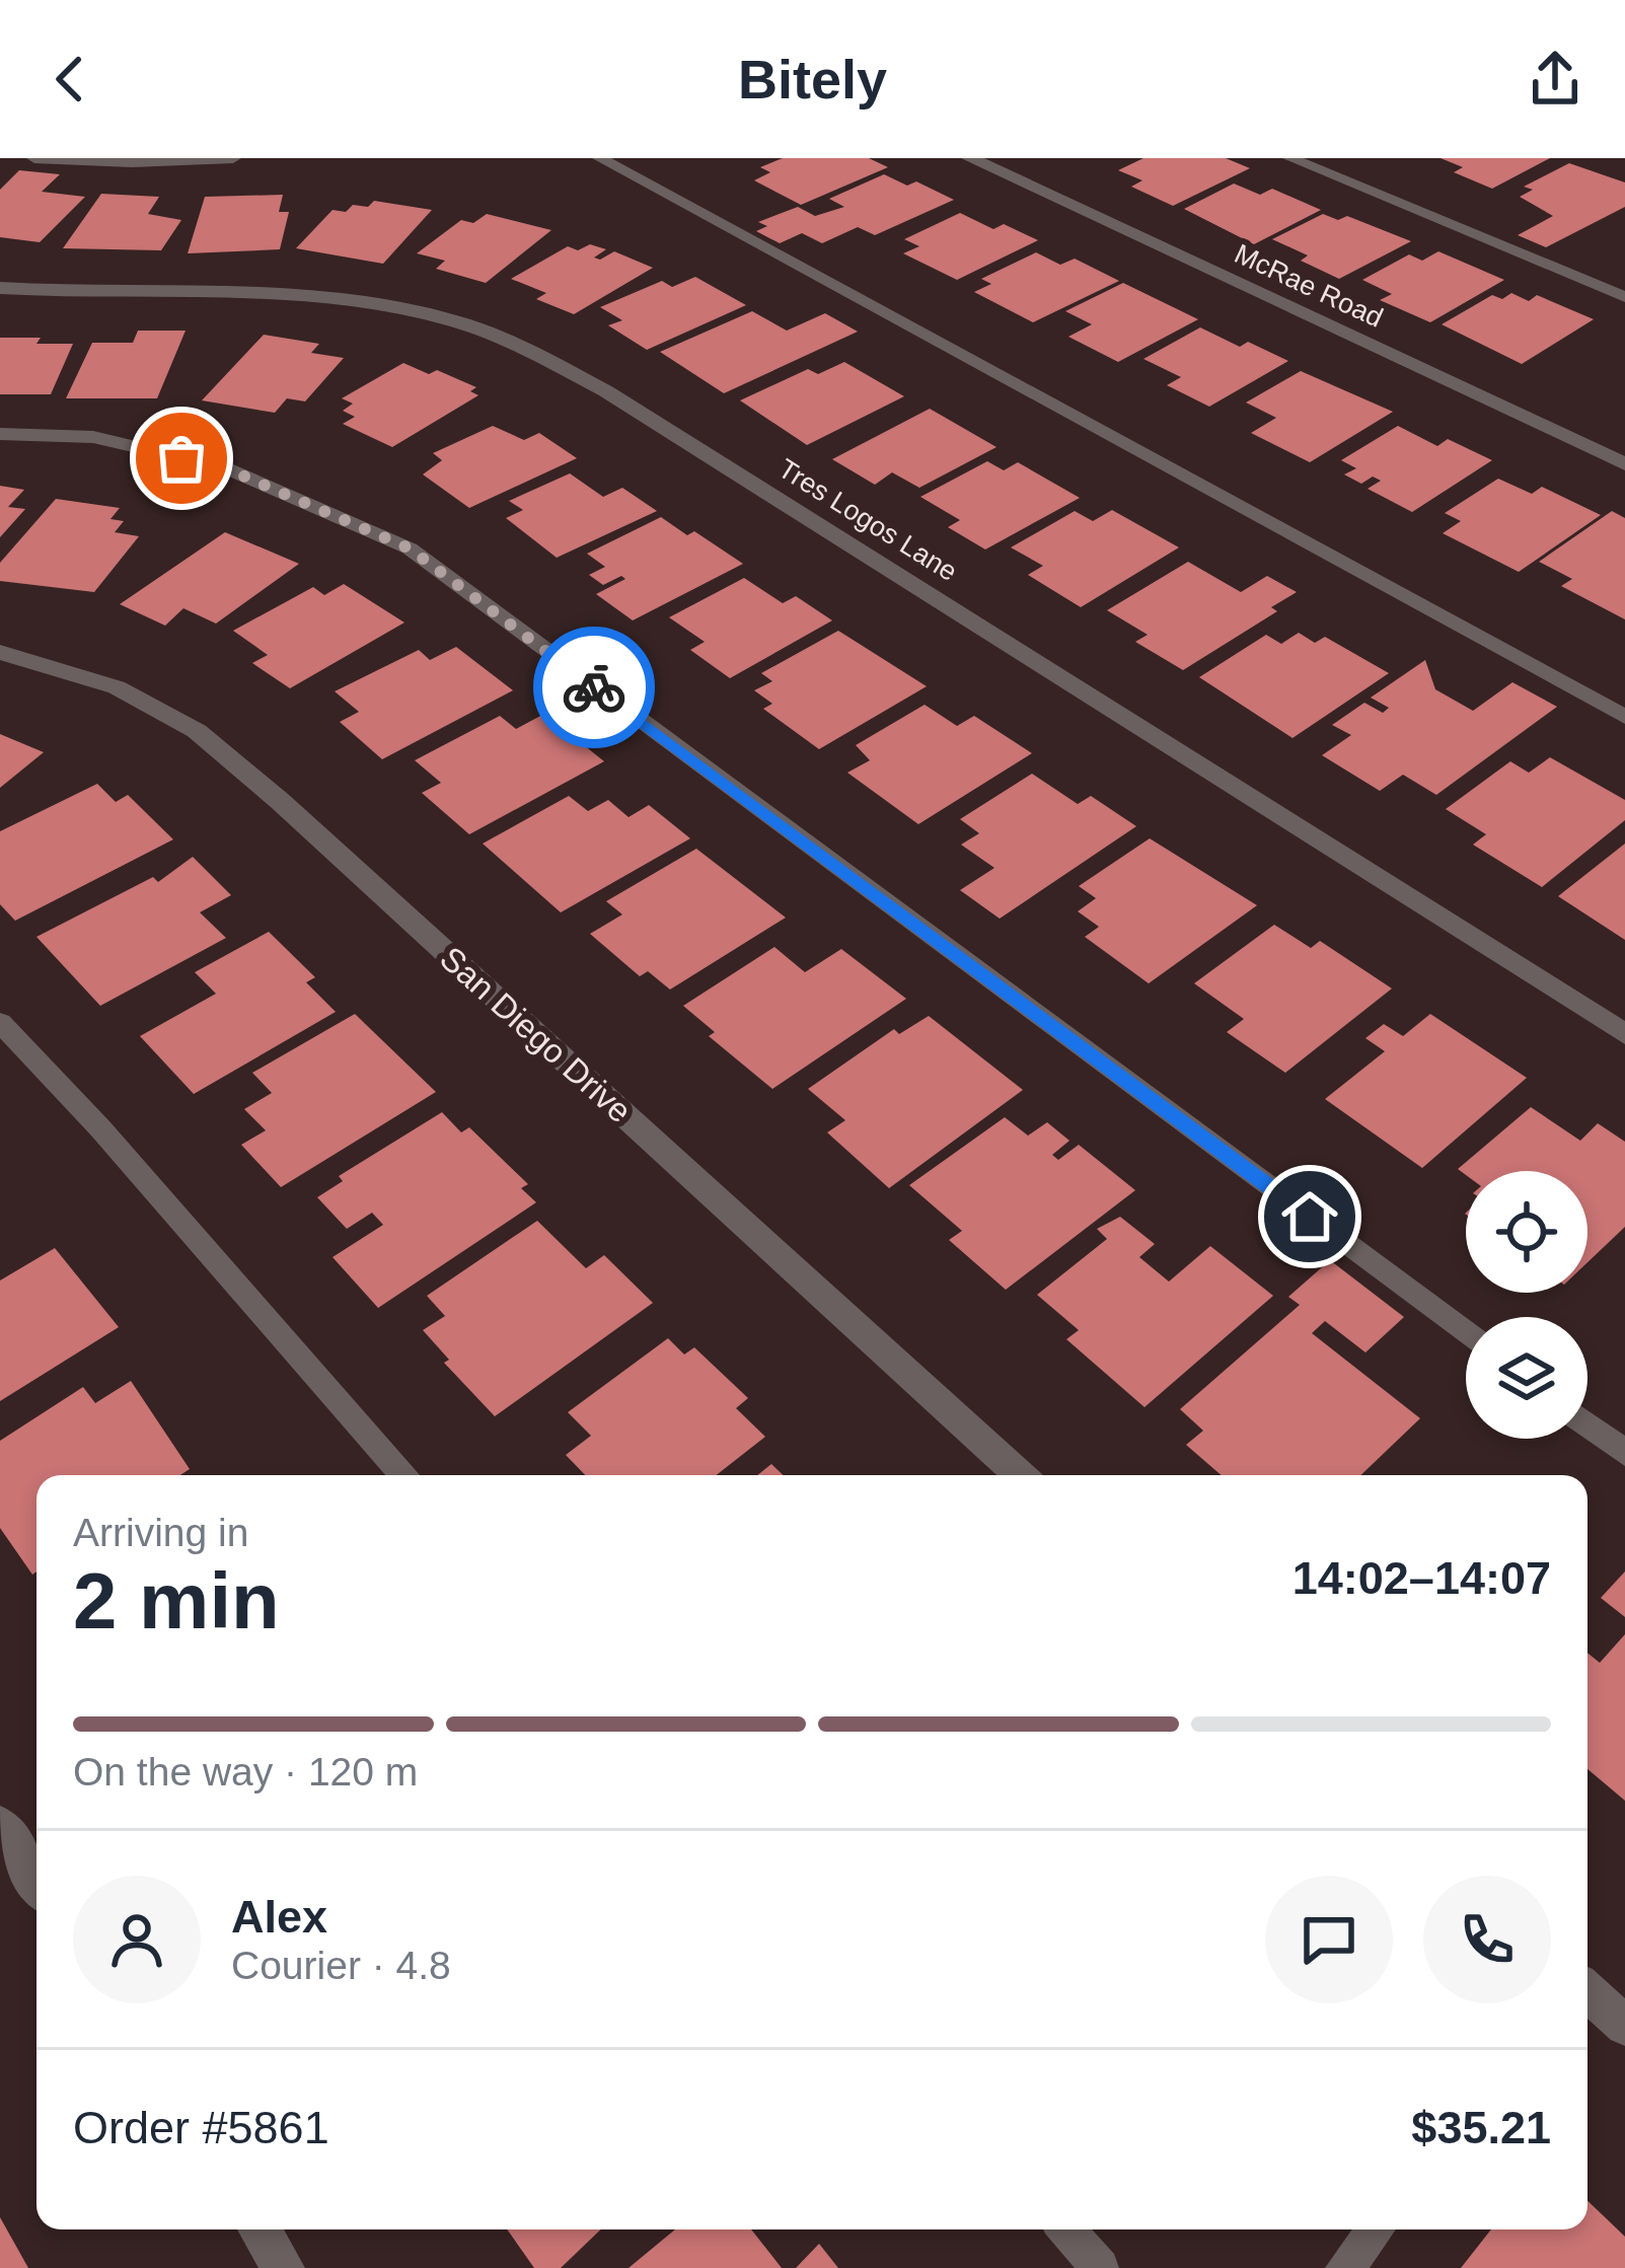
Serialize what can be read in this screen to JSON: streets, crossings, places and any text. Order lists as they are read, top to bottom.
{
  "streets": {
    "street": ["McRae Road", "Tres Logos Lane", "San Diego Drive"]
  },
  "page": {
    "header": "Bitely",
    "heading": ["2 min", "Arriving in", "14:02–14:07"],
    "panel": [
      "Alex",
      "Courier · 4.8",
      "Order #5861",
      "$35.21"
    ],
    "bar": "On the way · 120 m"
  }
}
